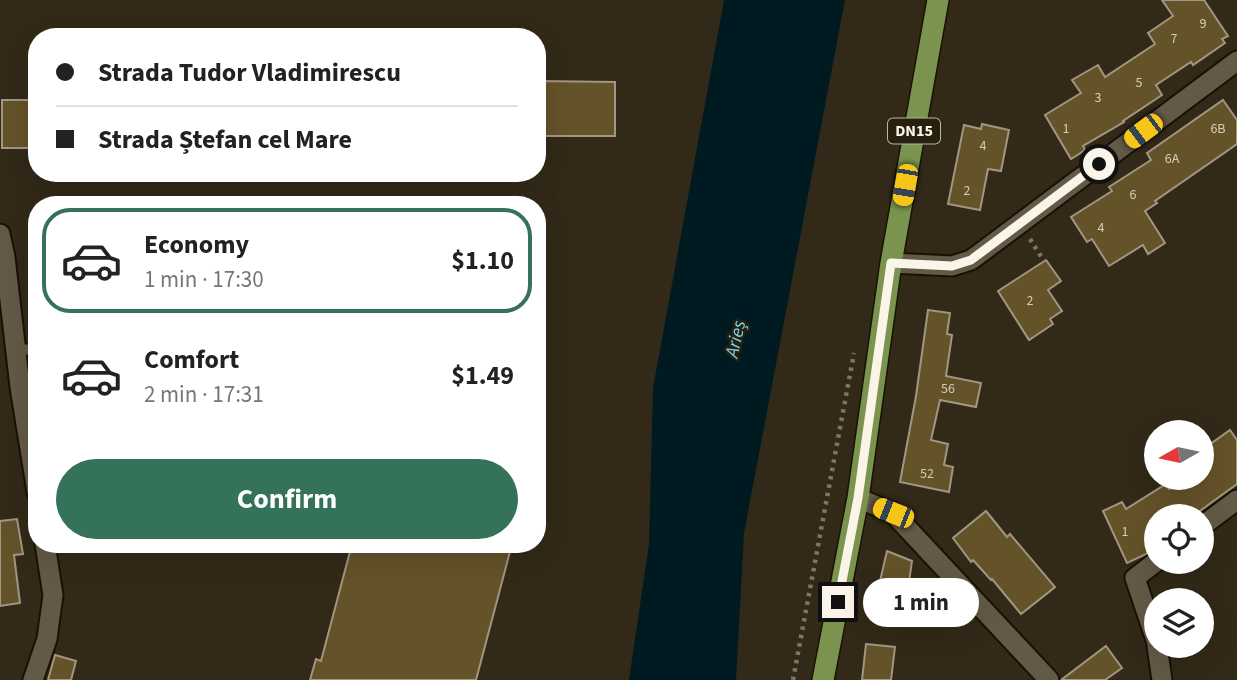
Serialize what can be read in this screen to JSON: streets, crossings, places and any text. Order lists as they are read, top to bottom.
{
  "streets": {
    "main road": ["DN15"]
  },
  "water": ["Arieș"],
  "house_numbers": [
    "9",
    "7",
    "5",
    "3",
    "1",
    "6B",
    "4",
    "6A",
    "2",
    "6",
    "4",
    "2",
    "56",
    "52",
    "1"
  ],
  "north": "left",
  "page": {
    "banner": ["Strada Tudor Vladimirescu", "Strada Ștefan cel Mare"],
    "list": [
      {
        "name": "Economy",
        "note": "1 min · 17:30",
        "value": "$1.10"
      },
      {
        "name": "Comfort",
        "note": "2 min · 17:31",
        "value": "$1.49"
      }
    ],
    "buttons": "Confirm",
    "bubble": "1 min"
  }
}
